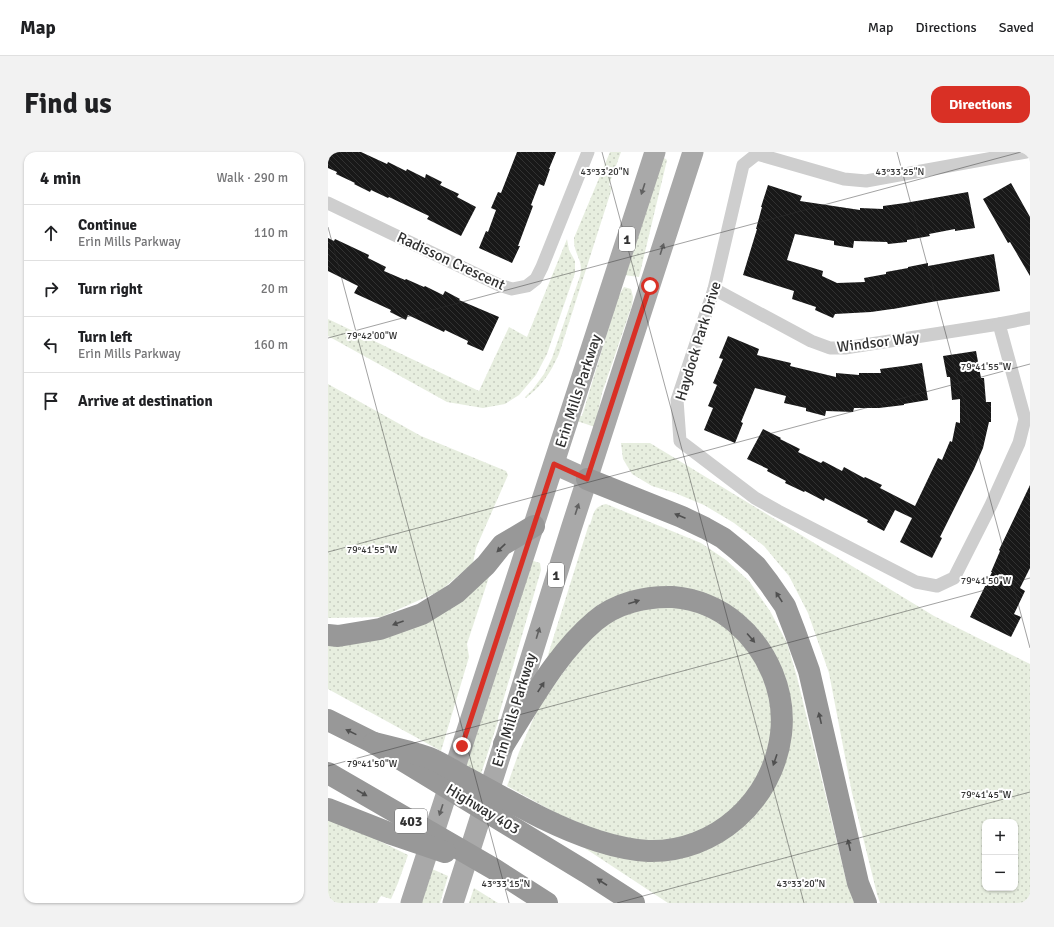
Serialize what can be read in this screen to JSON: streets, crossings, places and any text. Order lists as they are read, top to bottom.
{
  "streets": {
    "highway": ["Highway 403", "403"],
    "main road": ["1", "Erin Mills Parkway"],
    "street": ["Radisson Crescent", "Haydock Park Drive", "Windsor Way"]
  },
  "crossings": [
    ["Haydock Park Drive", "Windsor Way"]
  ],
  "page": {
    "header": "Map",
    "nav": ["Map", "Directions", "Saved"],
    "buttons": "Directions",
    "title": "Find us",
    "heading": ["4 min", "Walk · 290 m"],
    "list": [
      ["Continue", "Erin Mills Parkway", "110 m"],
      ["Turn right", "20 m"],
      ["Turn left", "Erin Mills Parkway", "160 m"],
      "Arrive at destination"
    ],
    "map_buttons": ["+", "−"]
  },
  "coordinates": [
    "43°33'20\"N",
    "43°33'25\"N",
    "79°42'00\"W",
    "79°41'55\"W",
    "79°41'50\"W",
    "79°41'45\"W",
    "43°33'15\"N"
  ]
}
